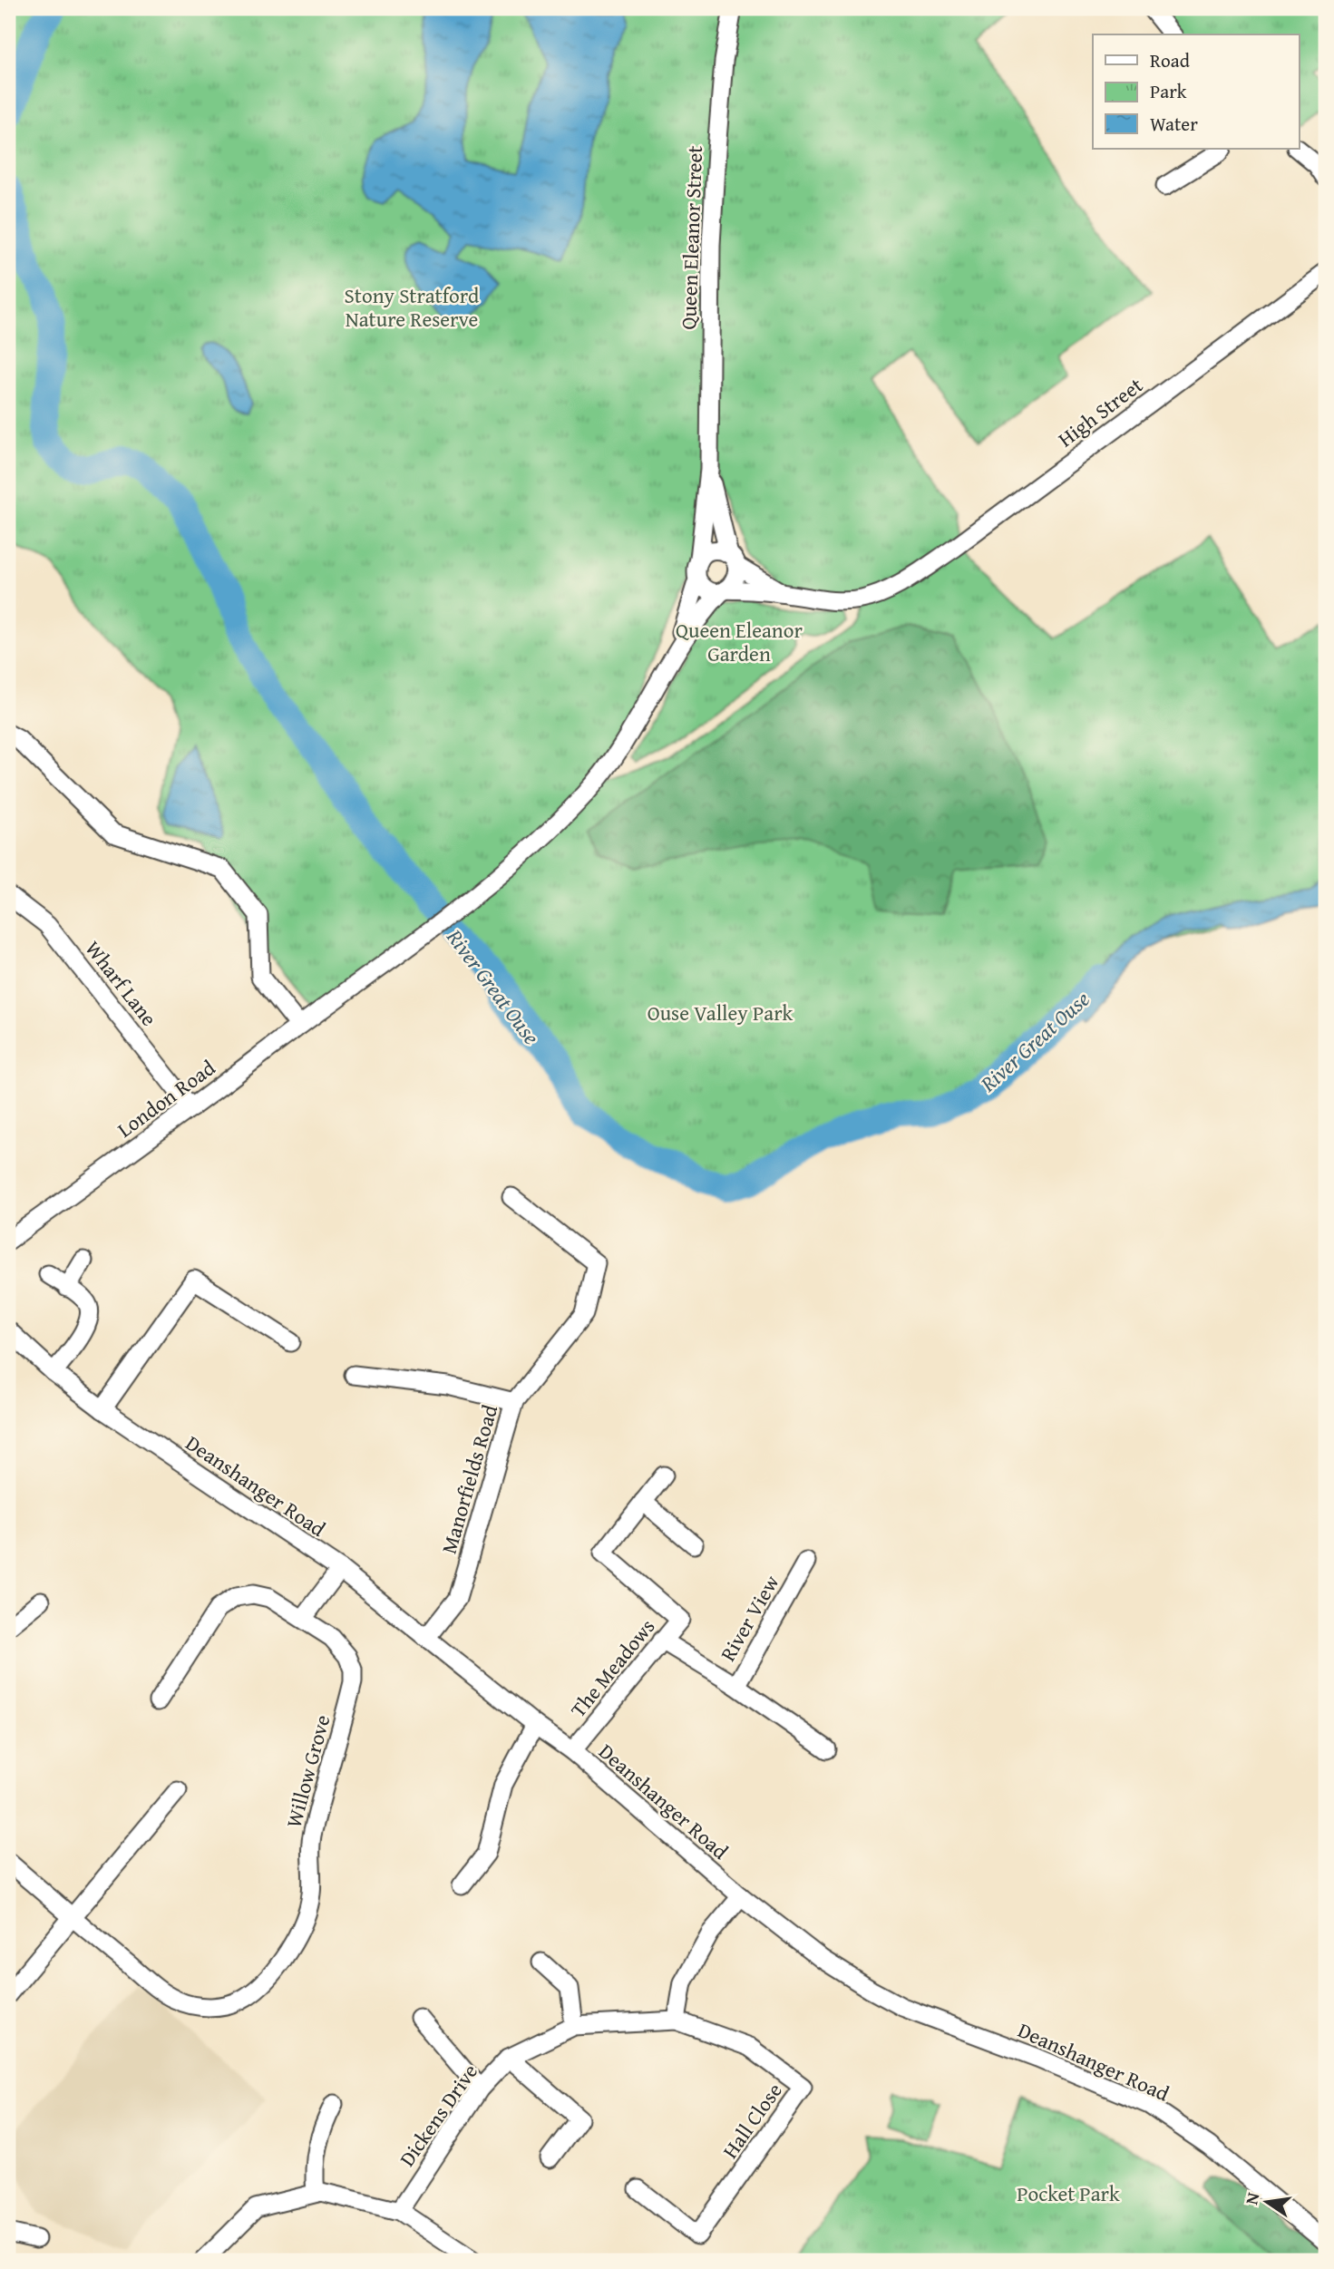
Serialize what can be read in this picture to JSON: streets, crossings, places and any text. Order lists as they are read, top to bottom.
{
  "streets": {
    "street": [
      "Queen Eleanor Street",
      "High Street",
      "Wharf Lane",
      "London Road",
      "Manorfields Road",
      "Deanshanger Road",
      "River View",
      "The Meadows",
      "Willow Grove",
      "Dickens Drive",
      "Hall Close"
    ]
  },
  "crossings": [
    ["Wharf Lane", "London Road"],
    ["Manorfields Road", "Deanshanger Road"],
    ["Deanshanger Road", "The Meadows"],
    ["River View", "The Meadows"],
    ["Dickens Drive", "Hall Close"]
  ],
  "water": ["River Great Ouse"],
  "parks": [
    "Stony Stratford Nature Reserve",
    "Queen Eleanor Garden",
    "Ouse Valley Park",
    "Pocket Park"
  ],
  "legend": ["Road", "Park", "Water"],
  "north": "left"
}
